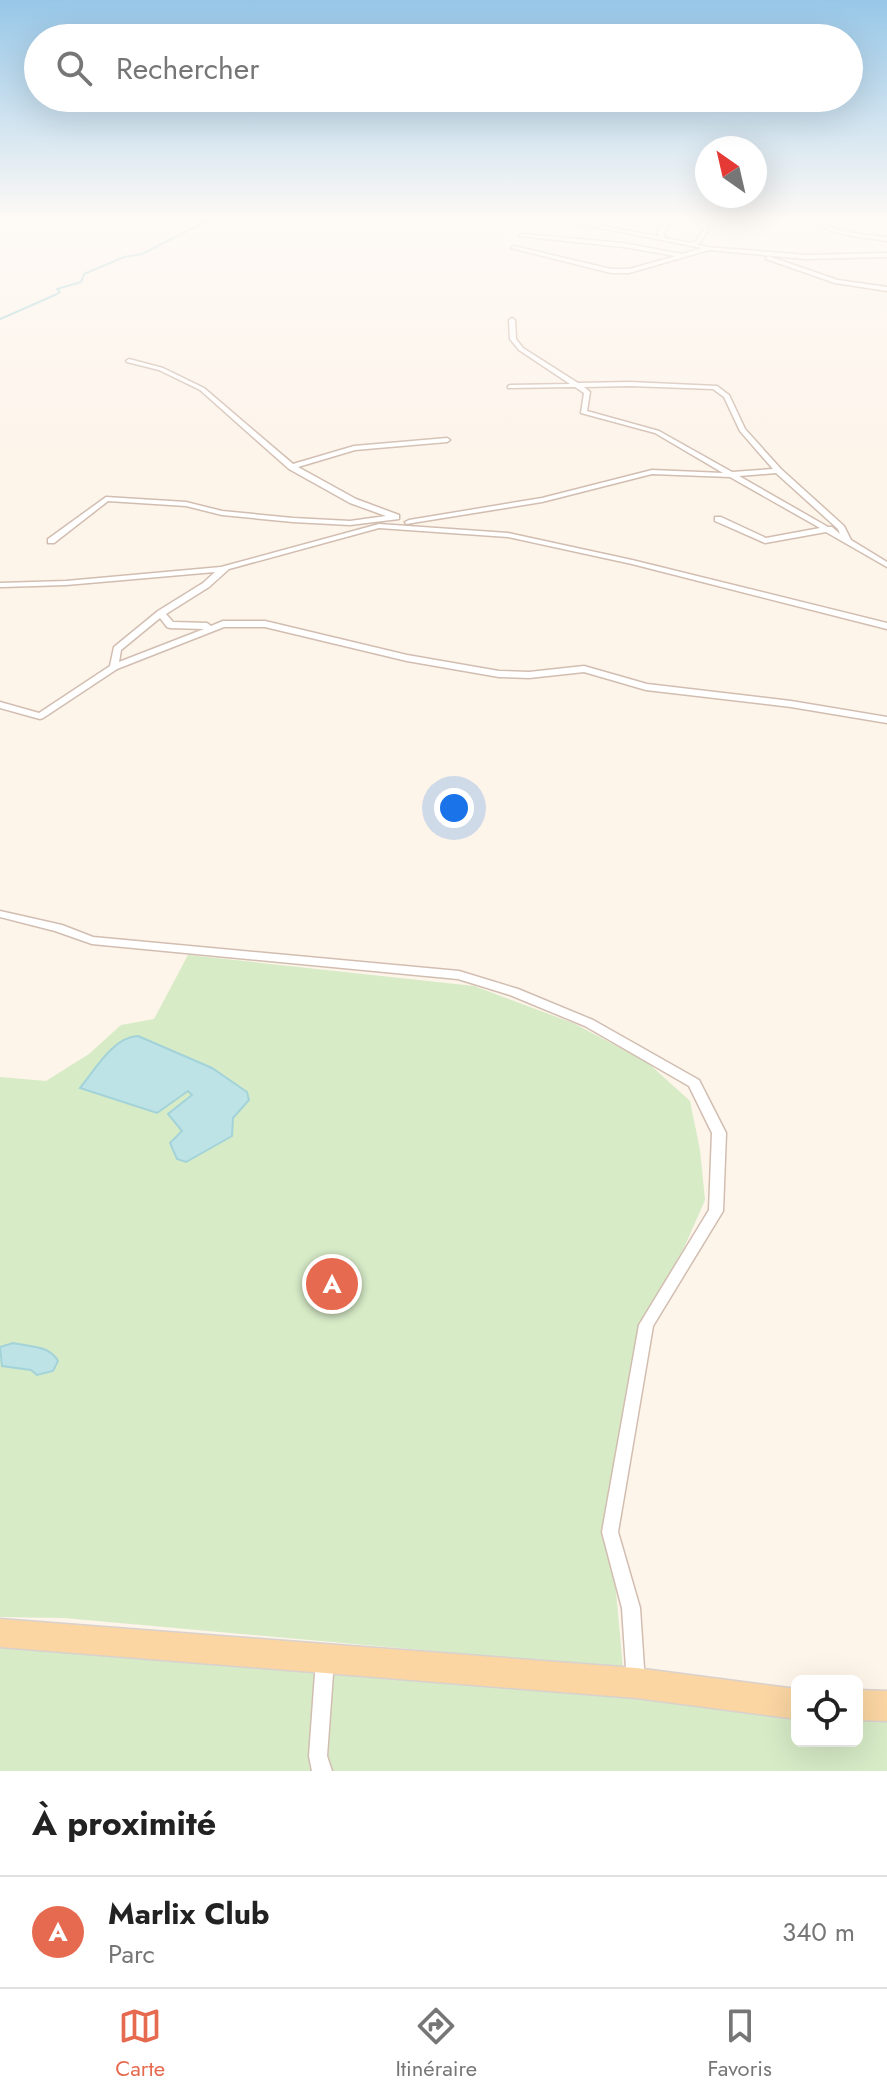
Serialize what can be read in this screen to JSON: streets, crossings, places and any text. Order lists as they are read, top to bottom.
{
  "north": "top left",
  "page": {
    "search": "Rechercher",
    "pins": "A",
    "heading": "À proximité",
    "list": [
      {
        "mark": "A",
        "name": "Marlix Club",
        "note": "Parc",
        "value": "340 m"
      }
    ],
    "nav": ["Carte", "Itinéraire", "Favoris"]
  }
}
